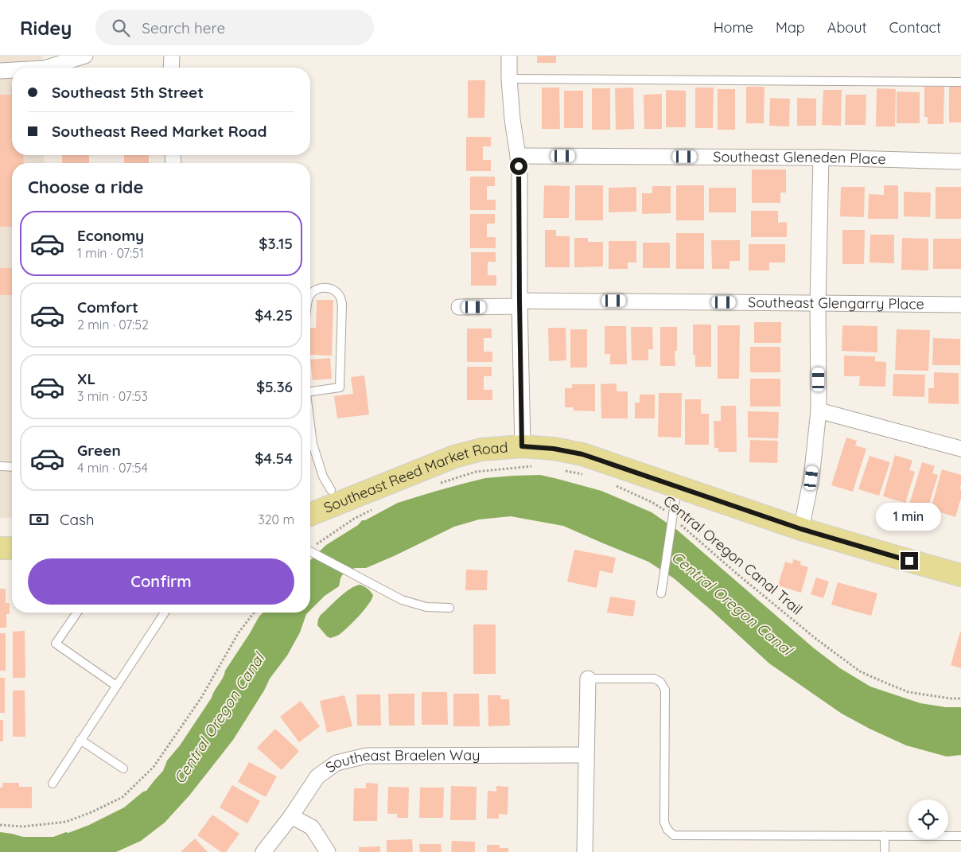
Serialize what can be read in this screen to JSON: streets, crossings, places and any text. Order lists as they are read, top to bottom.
{
  "streets": {
    "main road": ["Southeast Reed Market Road"],
    "street": ["Southeast Gleneden Place", "Southeast Glengarry Place", "Southeast Braelen Way"],
    "path": ["Central Oregon Canal Trail"]
  },
  "water": ["Central Oregon Canal"],
  "page": {
    "header": "Ridey",
    "search": "Search here",
    "nav": [
      "Home",
      "Map",
      "About",
      "Contact"
    ],
    "banner": ["Southeast 5th Street", "Southeast Reed Market Road"],
    "heading": "Choose a ride",
    "list": [
      {
        "name": "Economy",
        "note": "1 min · 07:51",
        "value": "$3.15"
      },
      {
        "name": "Comfort",
        "note": "2 min · 07:52",
        "value": "$4.25"
      },
      {
        "name": "XL",
        "note": "3 min · 07:53",
        "value": "$5.36"
      },
      {
        "name": "Green",
        "note": "4 min · 07:54",
        "value": "$4.54"
      }
    ],
    "pay": ["Cash", "320 m"],
    "bubble": "1 min",
    "buttons": "Confirm"
  }
}
